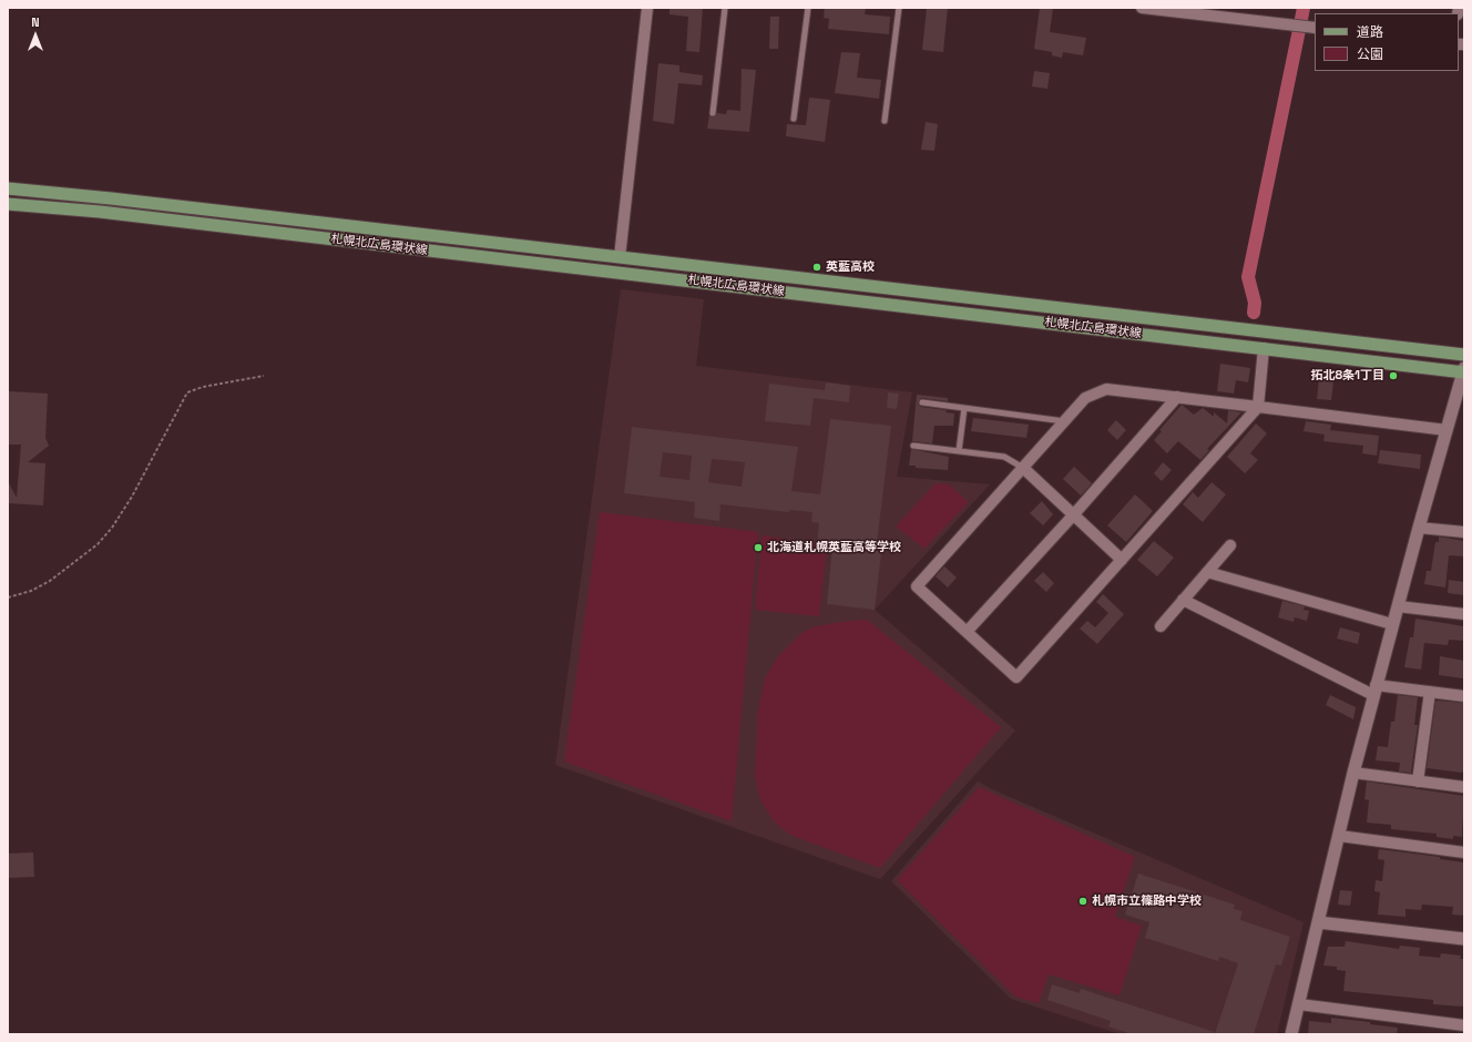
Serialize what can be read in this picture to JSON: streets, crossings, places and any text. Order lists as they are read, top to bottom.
{
  "streets": {
    "main road": ["札幌北広島環状線"]
  },
  "places": [
    "英藍高校",
    "拓北8条1丁目",
    "北海道札幌英藍高等学校",
    "札幌市立篠路中学校"
  ],
  "legend": ["道路", "公園"],
  "north": "top"
}
